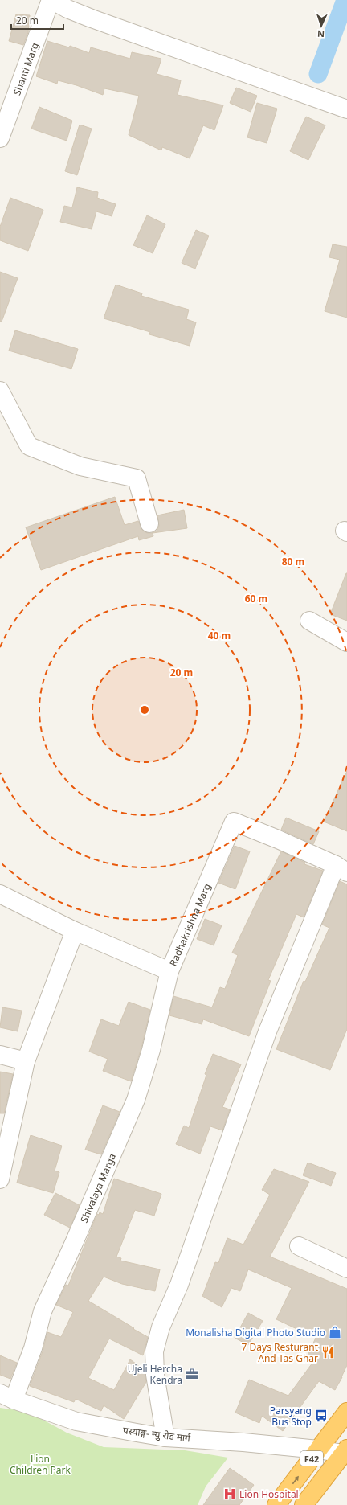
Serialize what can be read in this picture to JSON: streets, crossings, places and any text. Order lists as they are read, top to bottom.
{
  "streets": {
    "highway": ["F42"],
    "street": [
      "Shanti Marg",
      "Radhakrishna Marg",
      "Shivalaya Marga",
      "पस्याङ्ग- न्यु रोड मार्ग"
    ]
  },
  "crossings": [
    ["Radhakrishna Marg", "Shivalaya Marga"],
    ["Shivalaya Marga", "पस्याङ्ग- न्यु रोड मार्ग"],
    ["पस्याङ्ग- न्यु रोड मार्ग", "F42"]
  ],
  "parks": ["Lion Children Park"],
  "places": {
    "shop": ["Monalisha Digital Photo Studio"],
    "restaurant": ["7 Days Resturant And Tas Ghar"],
    "office": ["Ujeli Hercha Kendra"],
    "bus stop": ["Parsyang Bus Stop"],
    "hospital": ["Lion Hospital"]
  },
  "scale_bar": "20 m",
  "north": "bottom",
  "rings": [
    "80 m",
    "60 m",
    "40 m",
    "20 m"
  ]
}
